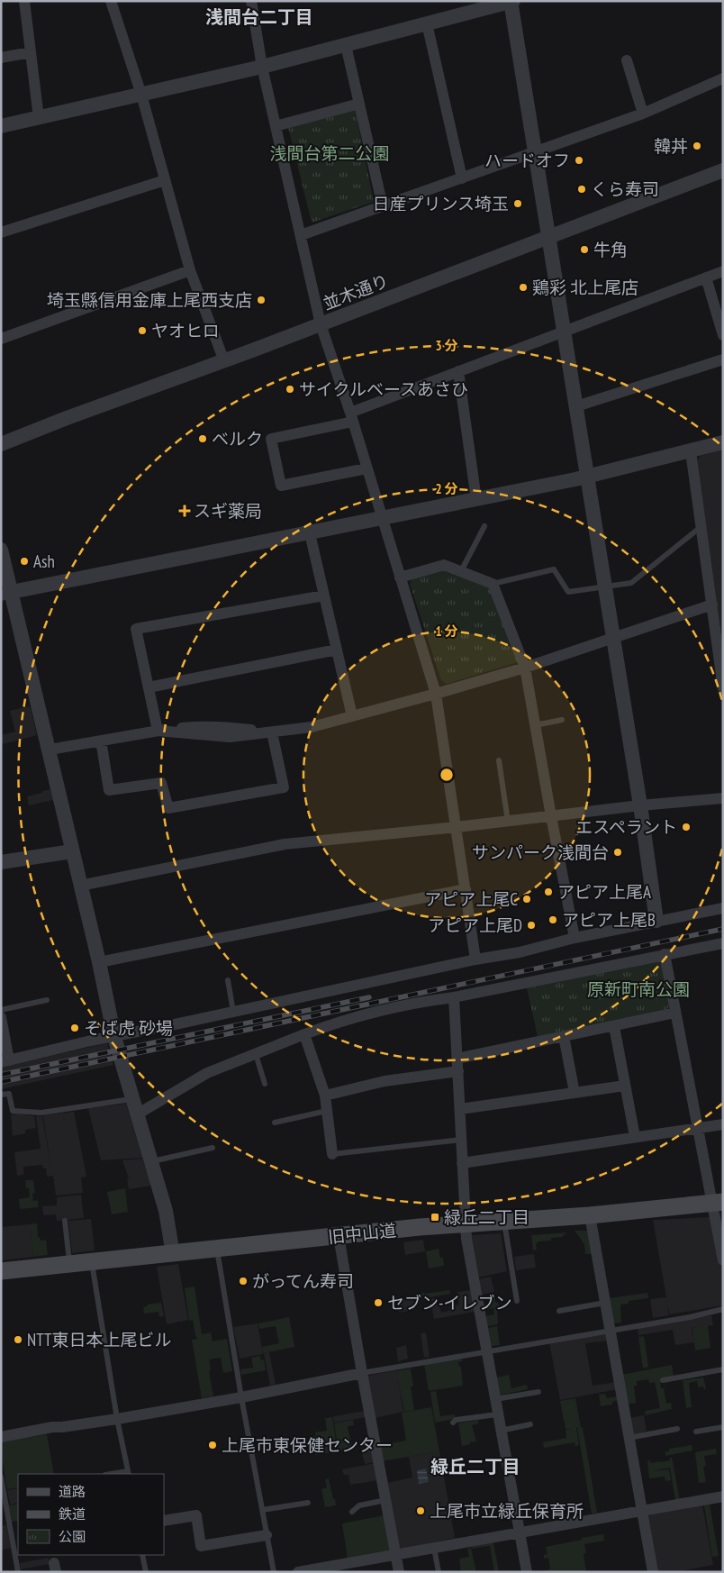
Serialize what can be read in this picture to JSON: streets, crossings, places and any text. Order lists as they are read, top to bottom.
{
  "streets": {
    "main road": ["旧中山道"],
    "street": ["並木通り"]
  },
  "districts": ["浅間台二丁目", "緑丘二丁目"],
  "parks": ["浅間台第二公園", "原新町南公園"],
  "places": {
    "other": [
      "韓丼",
      "ハードオフ",
      "くら寿司",
      "日産プリンス埼玉",
      "牛角",
      "鶏彩 北上尾店",
      "埼玉縣信用金庫上尾西支店",
      "ヤオヒロ",
      "サイクルベースあさひ",
      "ベルク",
      "Ash",
      "エスペラント",
      "サンパーク浅間台",
      "アピア上尾A",
      "アピア上尾C",
      "アピア上尾B",
      "アピア上尾D",
      "そば虎 砂場",
      "がってん寿司",
      "セブン-イレブン",
      "NTT東日本上尾ビル",
      "上尾市東保健センター",
      "上尾市立緑丘保育所"
    ],
    "health": ["スギ薬局"],
    "transit": ["緑丘二丁目"]
  },
  "legend": ["道路", "鉄道", "公園"],
  "rings": ["3 分", "2 分", "1 分"]
}
